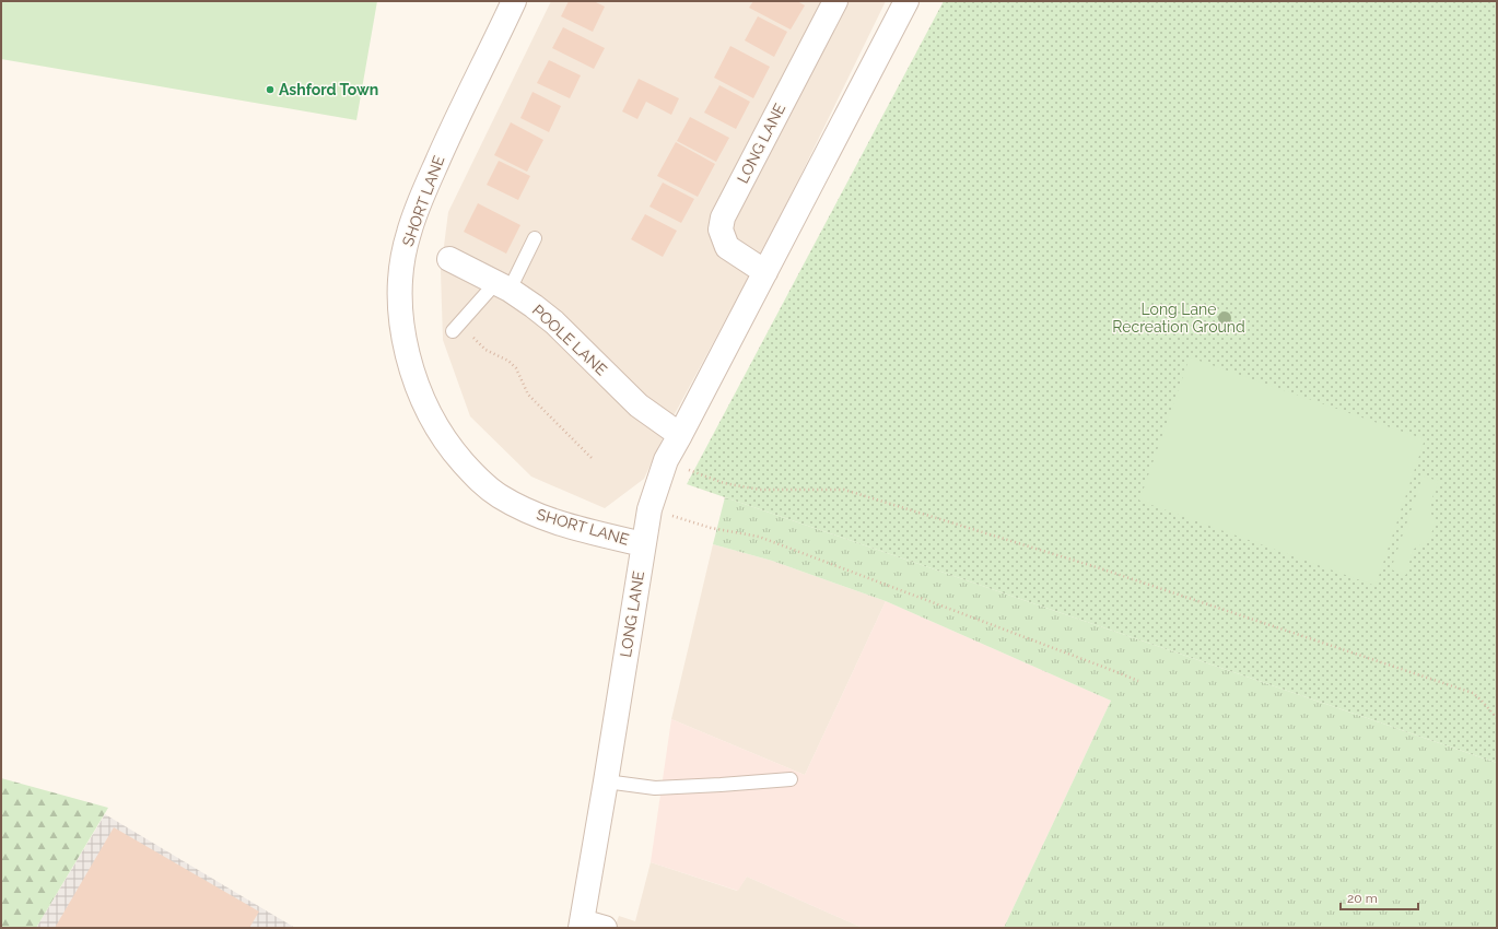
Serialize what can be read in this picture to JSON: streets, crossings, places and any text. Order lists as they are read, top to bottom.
{
  "streets": {
    "street": ["LONG LANE", "SHORT LANE", "POOLE LANE"]
  },
  "crossings": [
    ["LONG LANE", "SHORT LANE"],
    ["LONG LANE", "POOLE LANE"]
  ],
  "parks": ["Long Lane Recreation Ground"],
  "places": ["Ashford Town"],
  "scale_bar": "20 m"
}
